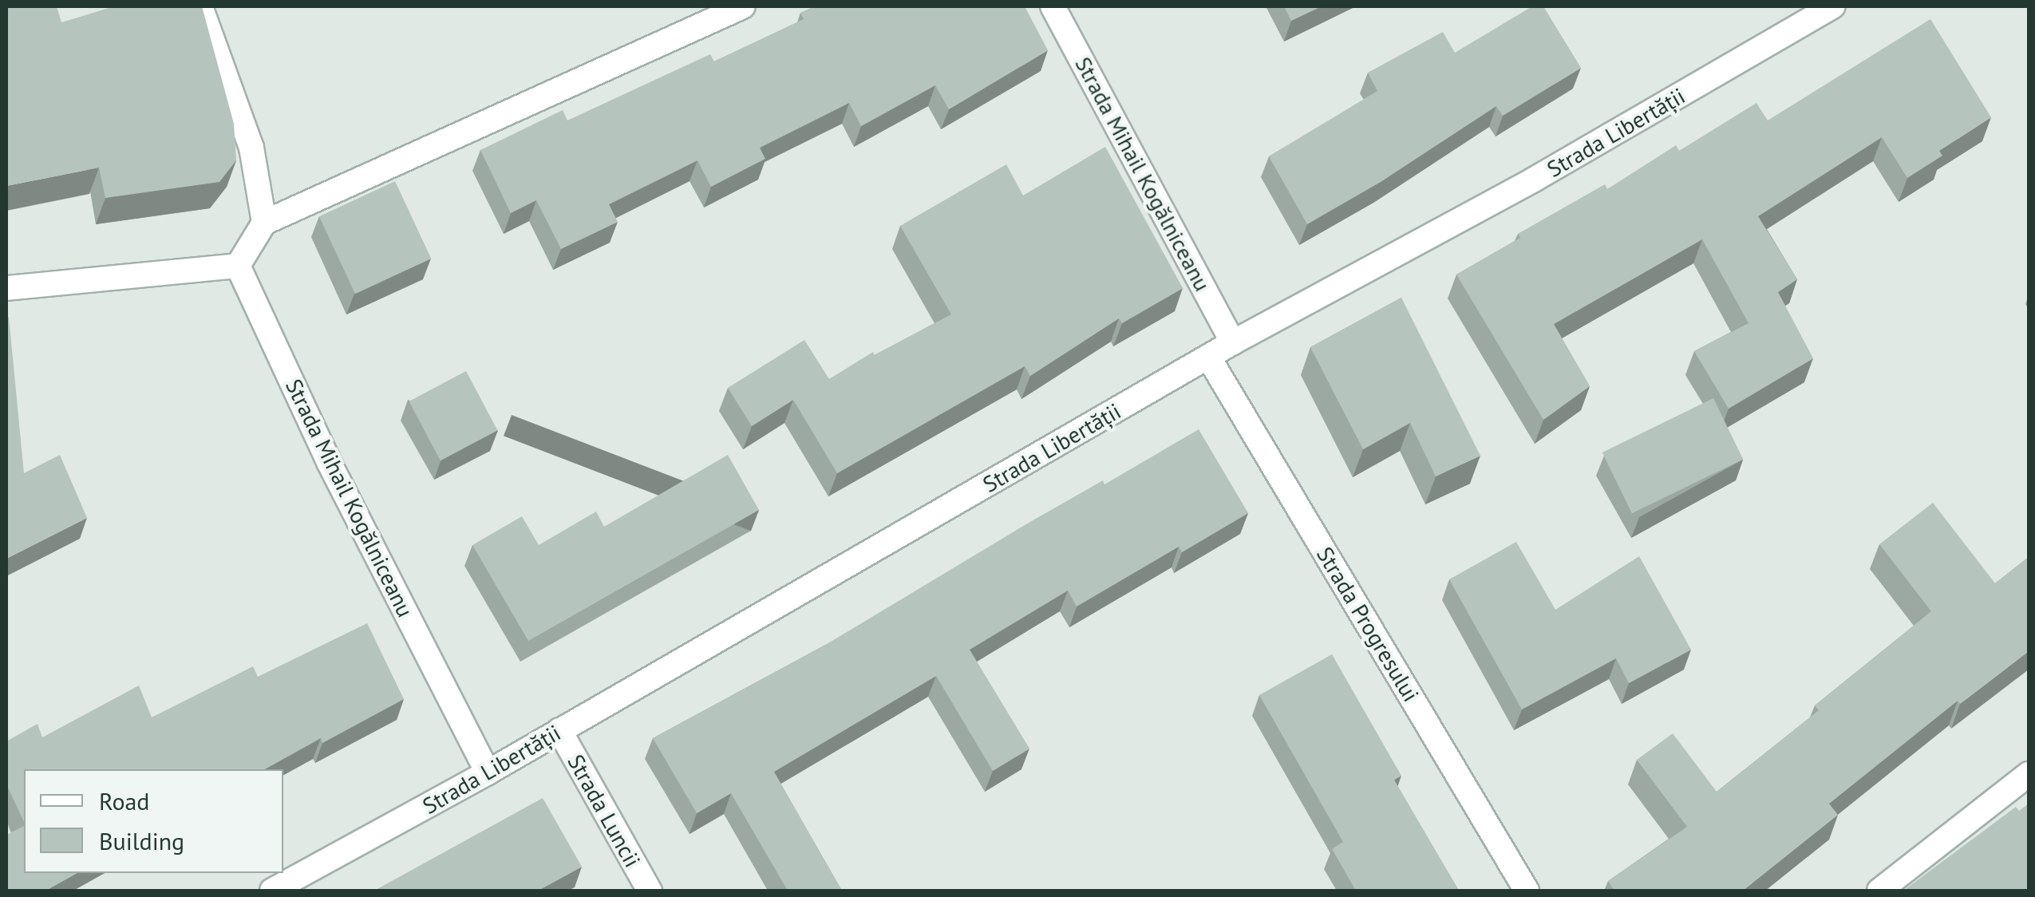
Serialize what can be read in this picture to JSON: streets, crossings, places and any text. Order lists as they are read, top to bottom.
{
  "streets": {
    "street": [
      "Strada Libertății",
      "Strada Mihail Kogălniceanu",
      "Strada Progresului",
      "Strada Luncii"
    ]
  },
  "crossings": [
    ["Strada Libertății", "Strada Mihail Kogălniceanu"],
    ["Strada Libertății", "Strada Progresului"],
    ["Strada Libertății", "Strada Luncii"]
  ],
  "legend": ["Road", "Building"]
}
